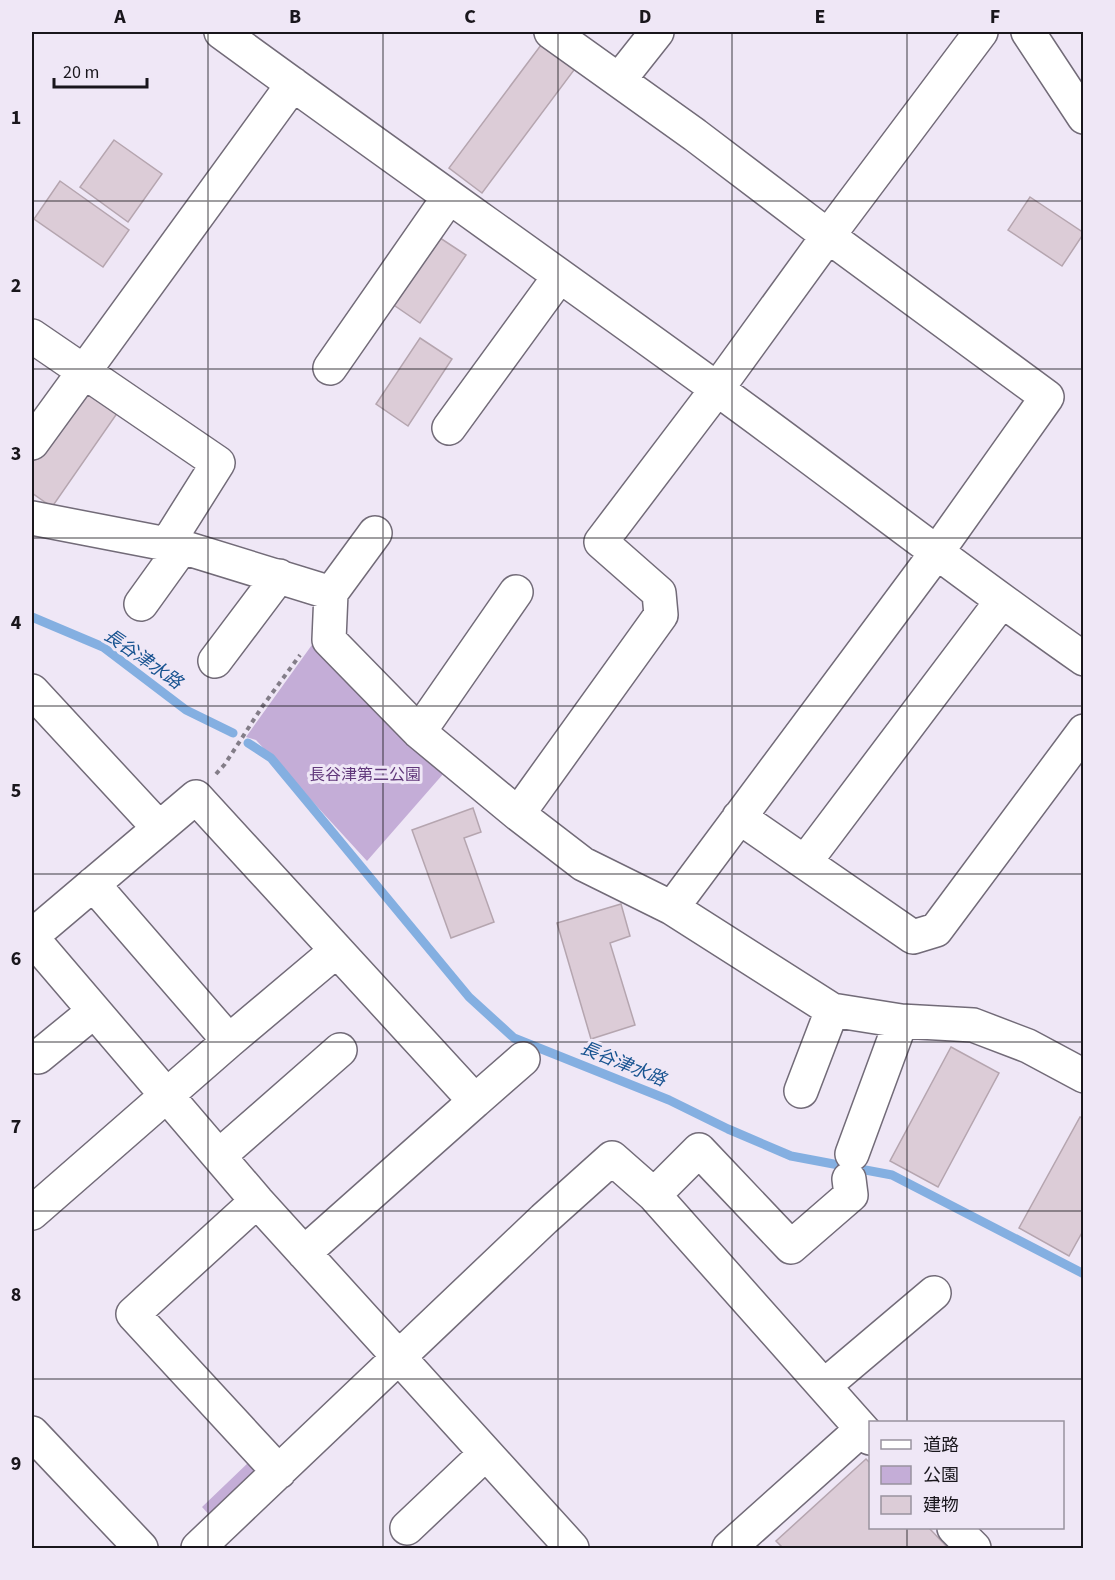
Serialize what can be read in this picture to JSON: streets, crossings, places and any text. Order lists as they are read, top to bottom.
{
  "water": ["長谷津水路"],
  "parks": ["長谷津第二公園"],
  "legend": ["道路", "公園", "建物"],
  "scale_bar": "20 m",
  "grid": {
    "columns": [
      "A",
      "B",
      "C",
      "D",
      "E",
      "F"
    ],
    "rows": [
      "1",
      "2",
      "3",
      "4",
      "5",
      "6",
      "7",
      "8",
      "9"
    ]
  }
}
